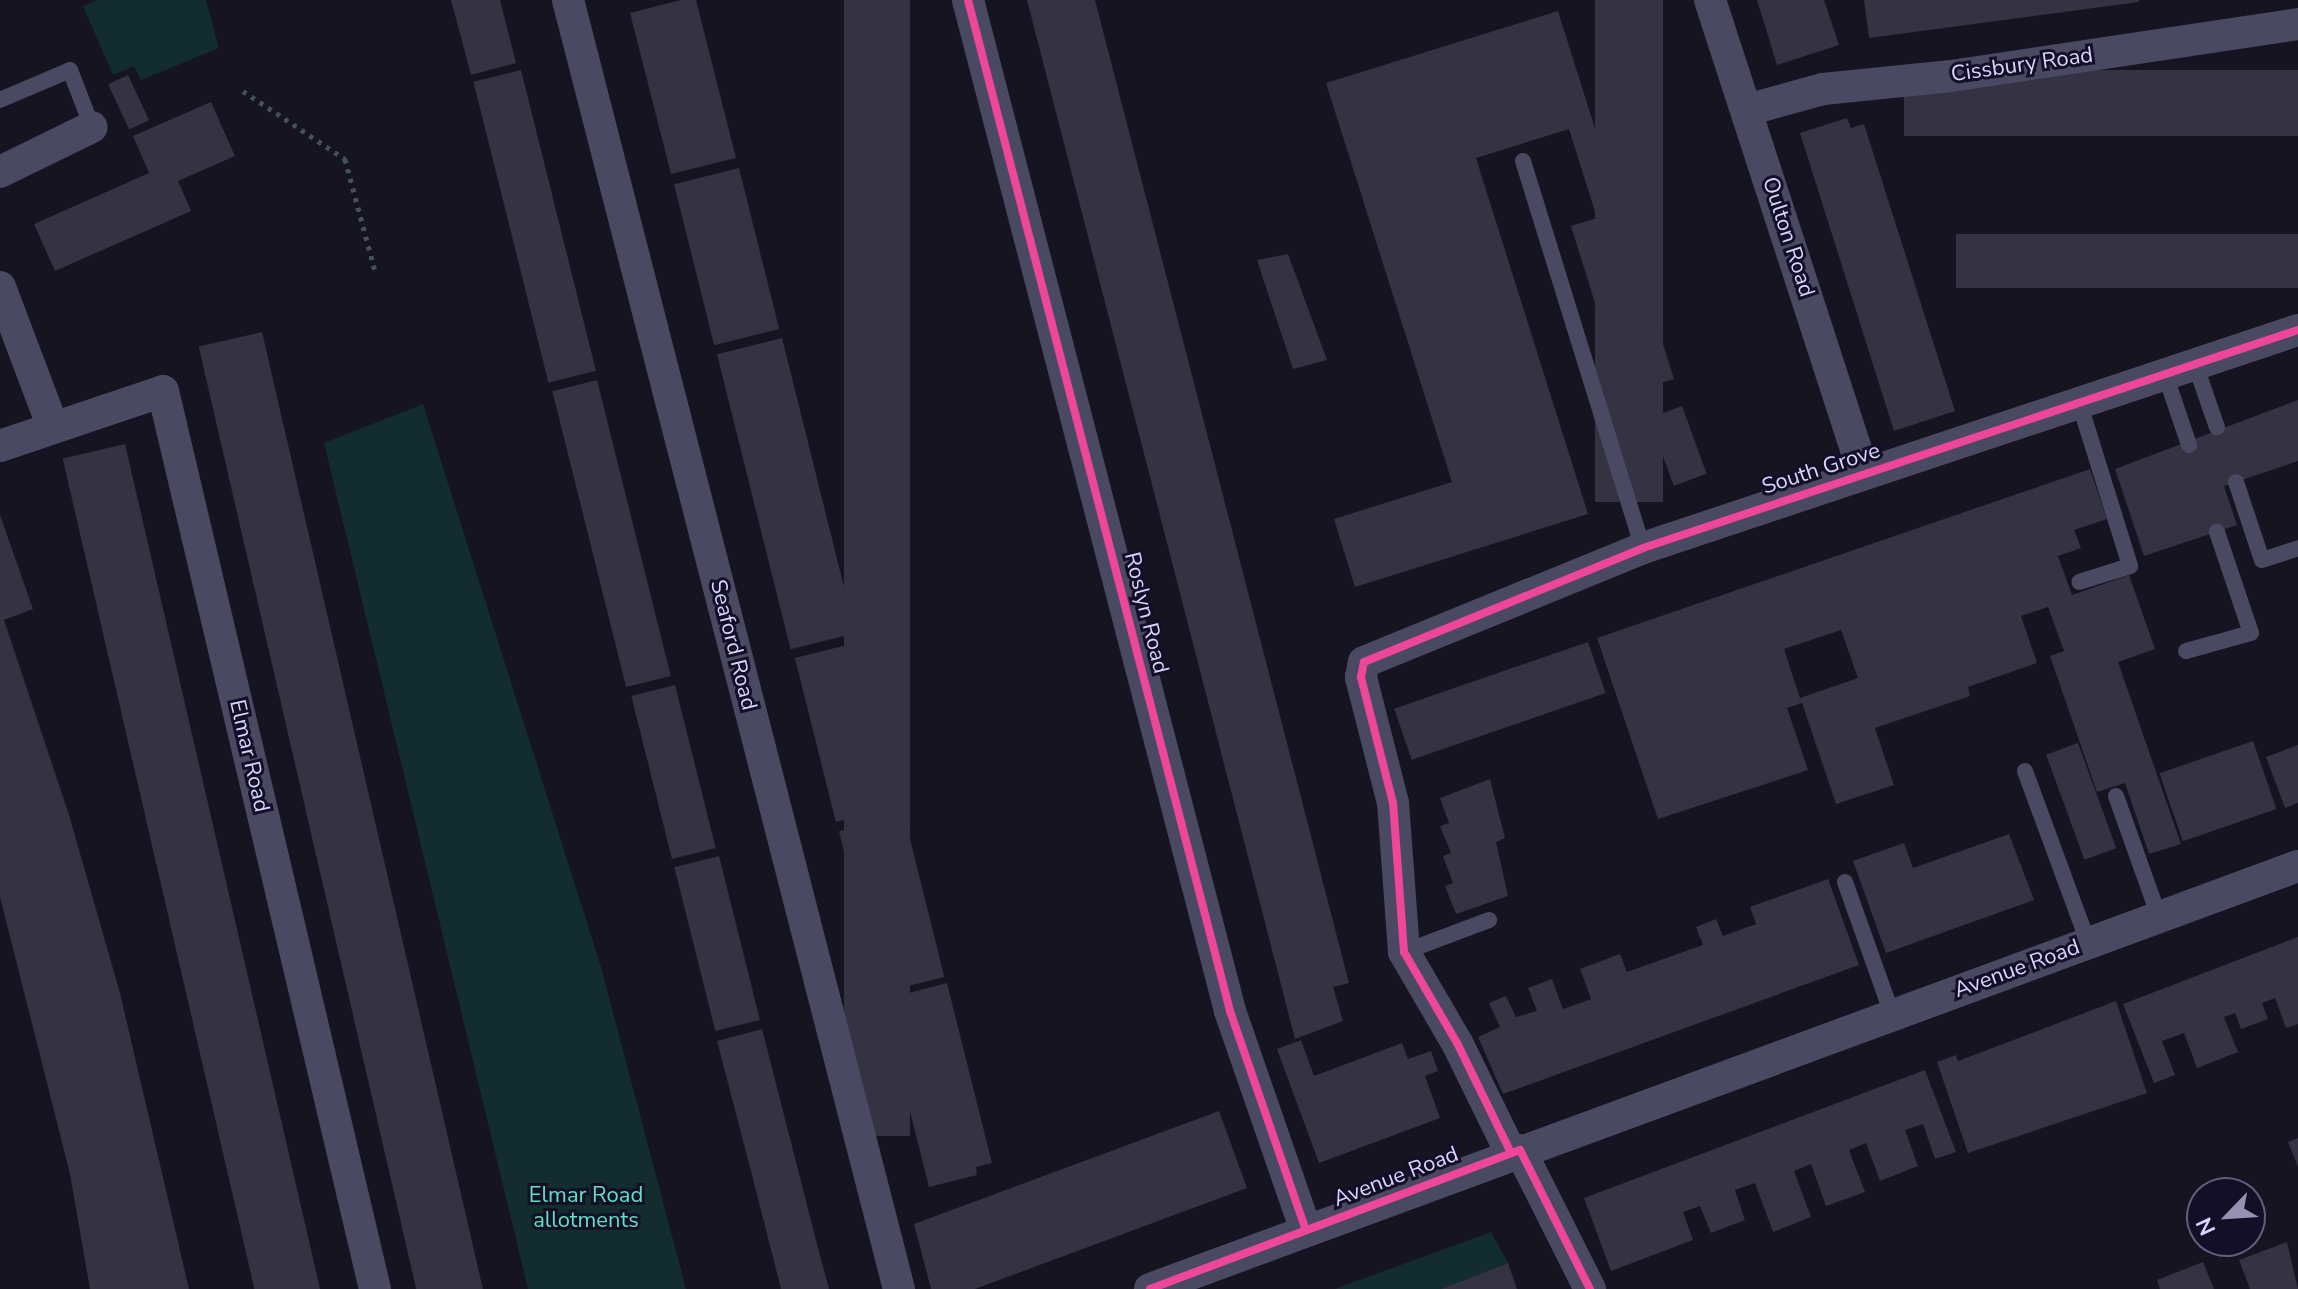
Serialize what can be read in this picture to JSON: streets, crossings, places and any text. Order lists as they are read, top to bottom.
{
  "streets": {
    "street": [
      "Cissbury Road",
      "Oulton Road",
      "South Grove",
      "Roslyn Road",
      "Seaford Road",
      "Elmar Road",
      "Avenue Road"
    ]
  },
  "crossings": [
    ["Cissbury Road", "Oulton Road"],
    ["Oulton Road", "South Grove"],
    ["Roslyn Road", "Avenue Road"]
  ],
  "parks": ["Elmar Road allotments"],
  "north": "bottom left"
}
